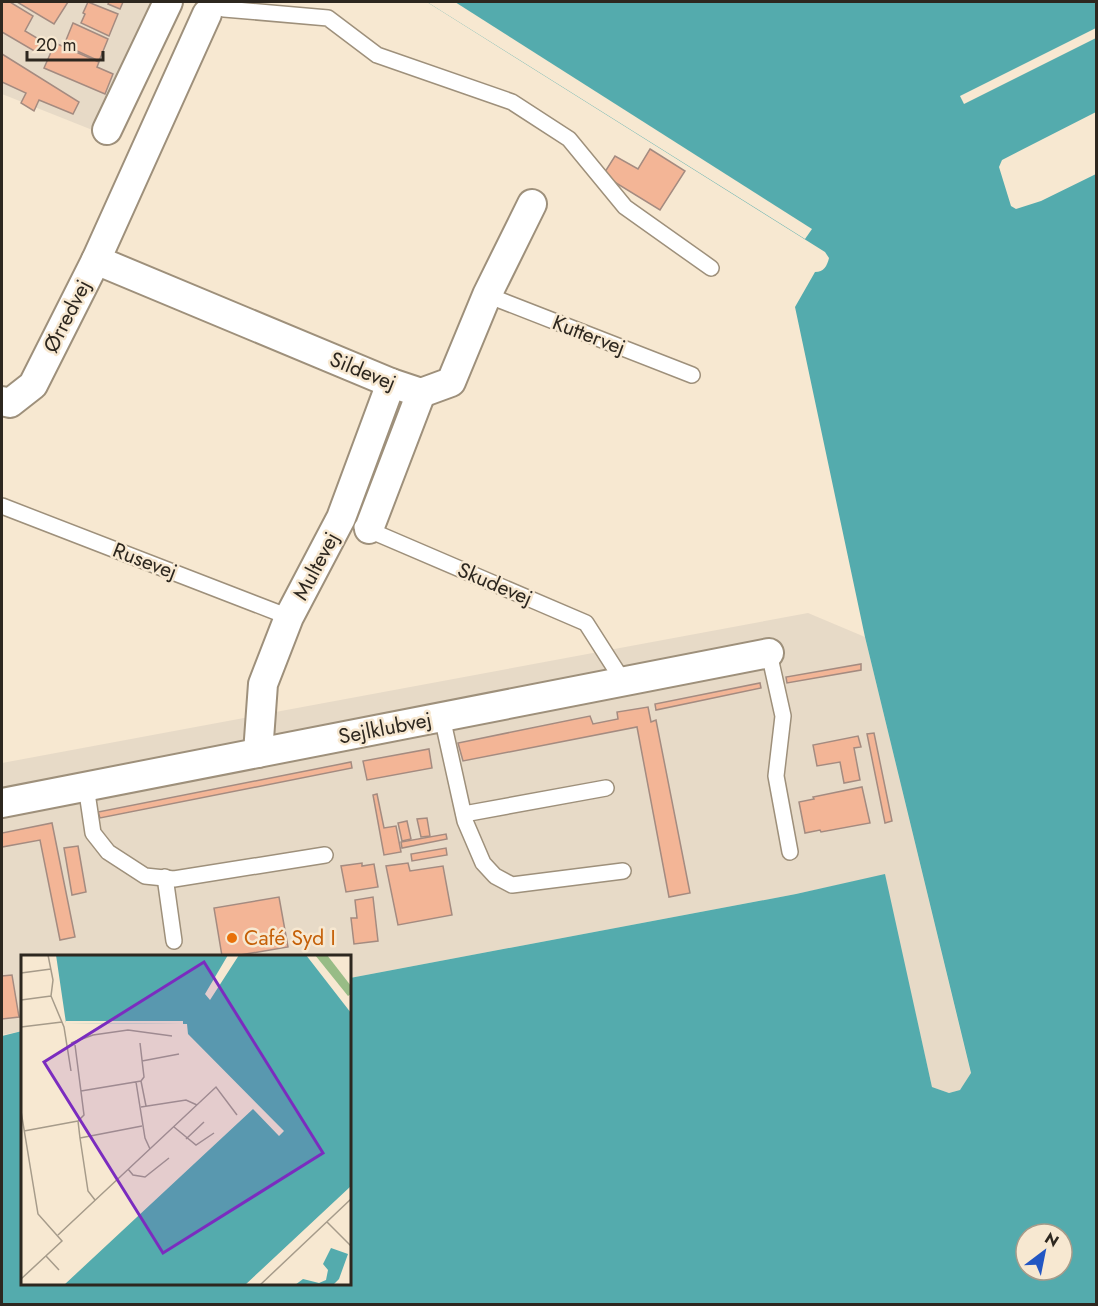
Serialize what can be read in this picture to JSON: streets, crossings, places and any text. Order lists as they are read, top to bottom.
{
  "streets": {
    "street": [
      "Ørredvej",
      "Sildevej",
      "Multevej",
      "Sejlklubvej"
    ],
    "lane": ["Kuttervej", "Rusevej", "Skudevej"]
  },
  "crossings": [
    ["Ørredvej", "Sildevej"],
    ["Kuttervej", "Sildevej"],
    ["Sildevej", "Multevej"],
    ["Rusevej", "Multevej"],
    ["Multevej", "Skudevej"],
    ["Multevej", "Sejlklubvej"],
    ["Skudevej", "Sejlklubvej"]
  ],
  "places": ["Café Syd I"],
  "scale_bar": "20 m",
  "north": "top right"
}
